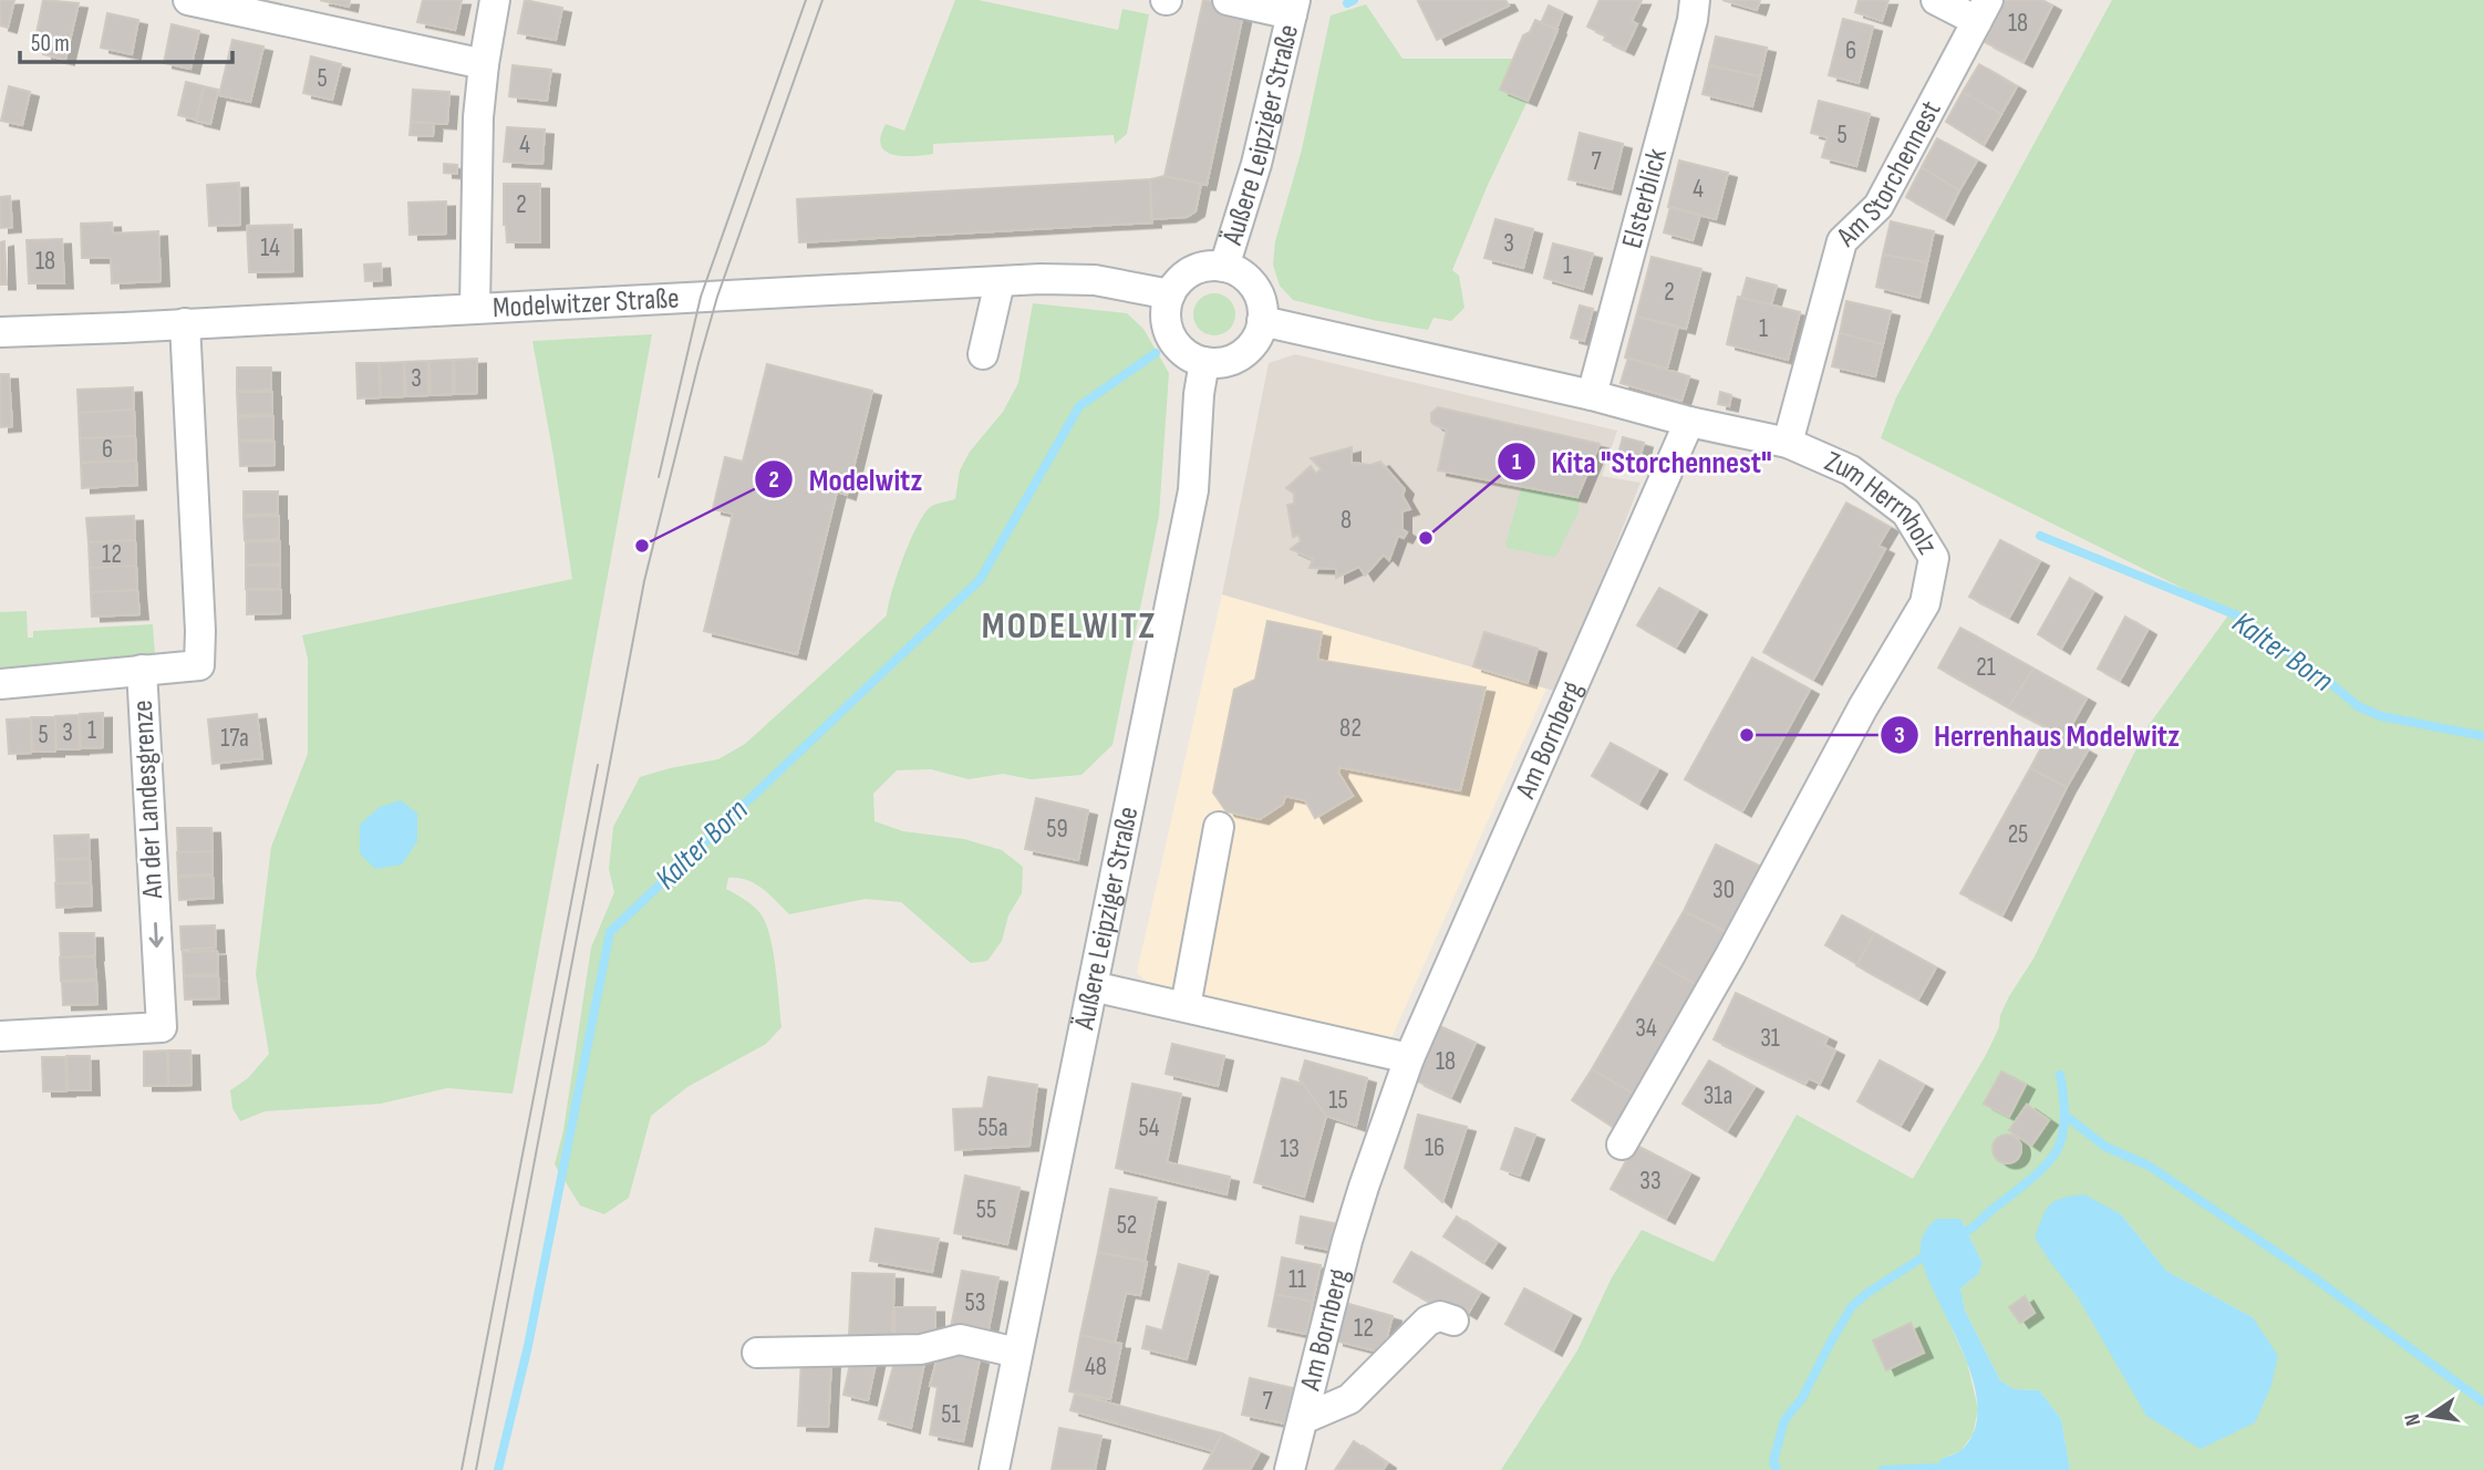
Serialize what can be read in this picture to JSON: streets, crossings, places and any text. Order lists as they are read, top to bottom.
{
  "streets": {
    "street": [
      "Äußere Leipziger Straße",
      "Am Storchennest",
      "Elsterblick",
      "Modelwitzer Straße",
      "Zum Herrnholz",
      "Am Bornberg",
      "An der Landesgrenze"
    ]
  },
  "crossings": [
    ["Äußere Leipziger Straße", "Modelwitzer Straße"],
    ["Äußere Leipziger Straße", "Zum Herrnholz"],
    ["Am Storchennest", "Zum Herrnholz"],
    ["Elsterblick", "Zum Herrnholz"],
    ["Modelwitzer Straße", "Zum Herrnholz"],
    ["Modelwitzer Straße", "An der Landesgrenze"],
    ["Zum Herrnholz", "Am Bornberg"]
  ],
  "districts": ["MODELWITZ"],
  "water": ["Kalter Born"],
  "places": ["Kita \"Storchennest\"", "Modelwitz", "Herrenhaus Modelwitz"],
  "house_numbers": [
    "18",
    "6",
    "5",
    "5",
    "4",
    "7",
    "4",
    "2",
    "3",
    "14",
    "18",
    "1",
    "2",
    "1",
    "3",
    "6",
    "8",
    "12",
    "21",
    "82",
    "1",
    "3",
    "5",
    "17a",
    "59",
    "25",
    "30",
    "34",
    "31",
    "18",
    "31a",
    "15",
    "55a",
    "54",
    "16",
    "13",
    "33",
    "55",
    "52",
    "11",
    "53",
    "12",
    "48",
    "7",
    "51"
  ],
  "scale_bar": "50 m",
  "north": "left"
}
